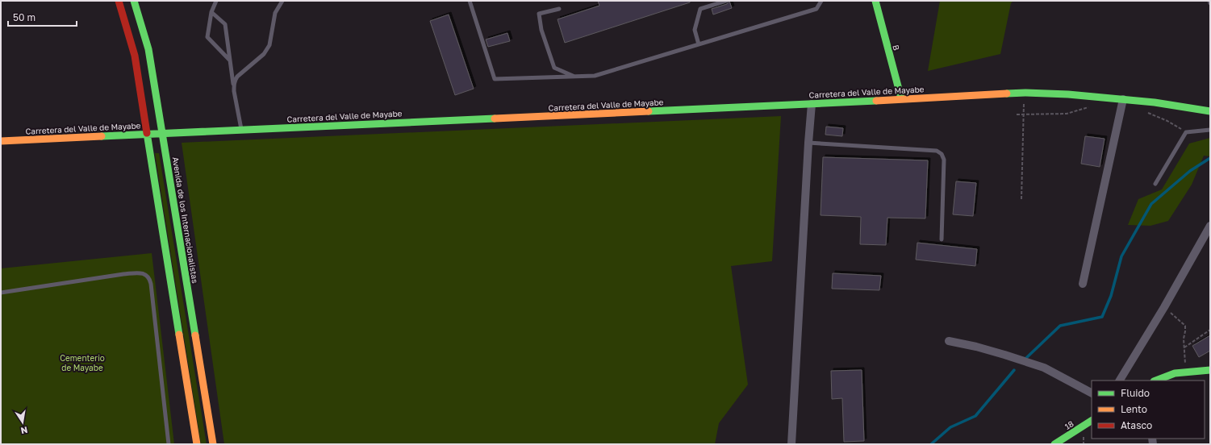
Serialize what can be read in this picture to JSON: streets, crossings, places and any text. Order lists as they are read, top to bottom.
{
  "streets": {
    "main road": [
      "B",
      "Carretera del Valle de Mayabe",
      "Avenida de los Internacionalistas",
      "18"
    ]
  },
  "crossings": [
    ["B", "Carretera del Valle de Mayabe"],
    ["Carretera del Valle de Mayabe", "Avenida de los Internacionalistas"]
  ],
  "parks": ["Cementerio de Mayabe"],
  "legend": ["Fluido", "Lento", "Atasco"],
  "scale_bar": "50 m",
  "north": "bottom"
}
